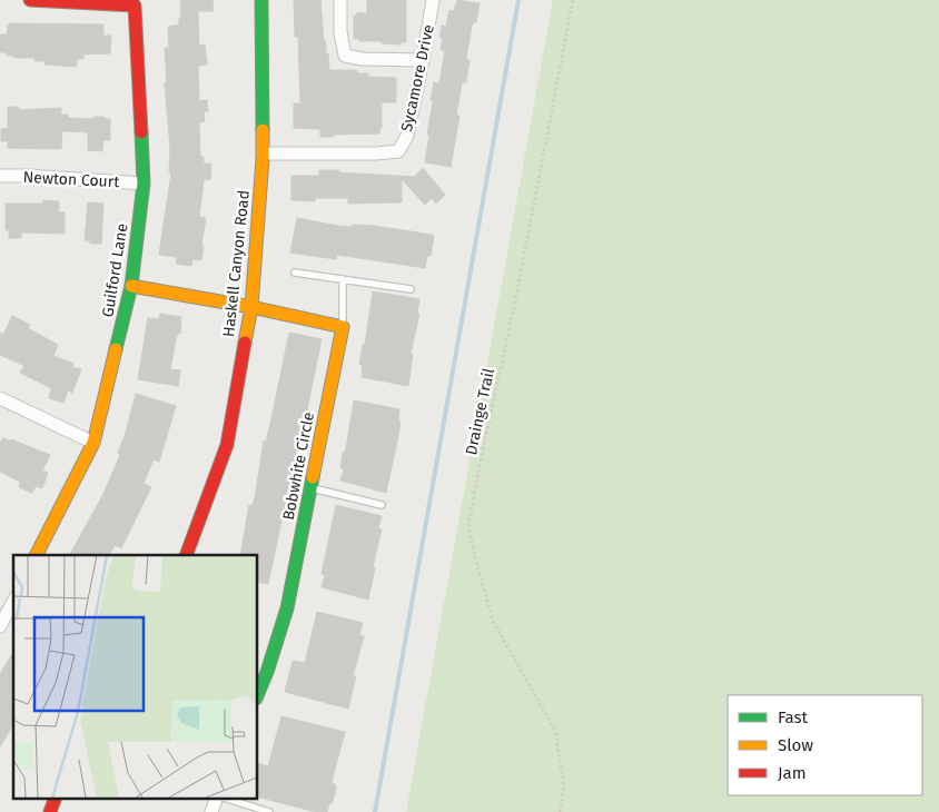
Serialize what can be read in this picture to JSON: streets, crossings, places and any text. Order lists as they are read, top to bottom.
{
  "streets": {
    "street": [
      "Sycamore Drive",
      "Newton Court",
      "Haskell Canyon Road",
      "Guilford Lane",
      "Bobwhite Circle"
    ],
    "path": ["Drainge Trail"]
  },
  "crossings": [
    ["Sycamore Drive", "Haskell Canyon Road"],
    ["Newton Court", "Guilford Lane"]
  ],
  "legend": ["Fast", "Slow", "Jam"]
}
